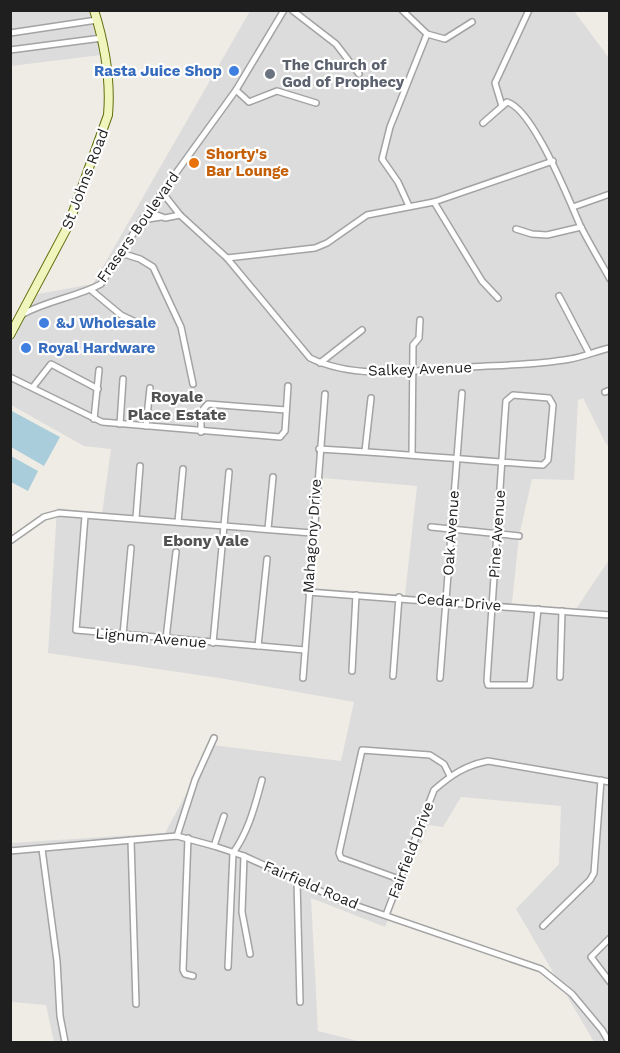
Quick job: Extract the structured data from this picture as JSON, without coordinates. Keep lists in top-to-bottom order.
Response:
{
  "streets": {
    "main road": ["St Johns Road"],
    "street": [
      "Frasers Boulevard",
      "Salkey Avenue",
      "Oak Avenue",
      "Pine Avenue",
      "Mahagony Drive",
      "Cedar Drive",
      "Lignum Avenue",
      "Fairfield Drive",
      "Fairfield Road"
    ]
  },
  "crossings": [
    ["St Johns Road", "Frasers Boulevard"],
    ["Frasers Boulevard", "Salkey Avenue"],
    ["Oak Avenue", "Cedar Drive"],
    ["Pine Avenue", "Cedar Drive"],
    ["Mahagony Drive", "Cedar Drive"],
    ["Mahagony Drive", "Lignum Avenue"],
    ["Fairfield Drive", "Fairfield Road"]
  ],
  "districts": ["Royale Place Estate", "Ebony Vale"],
  "places": [
    "Rasta Juice Shop",
    "The Church of God of Prophecy",
    "Shorty's Bar Lounge",
    "&J Wholesale",
    "Royal Hardware"
  ]
}
